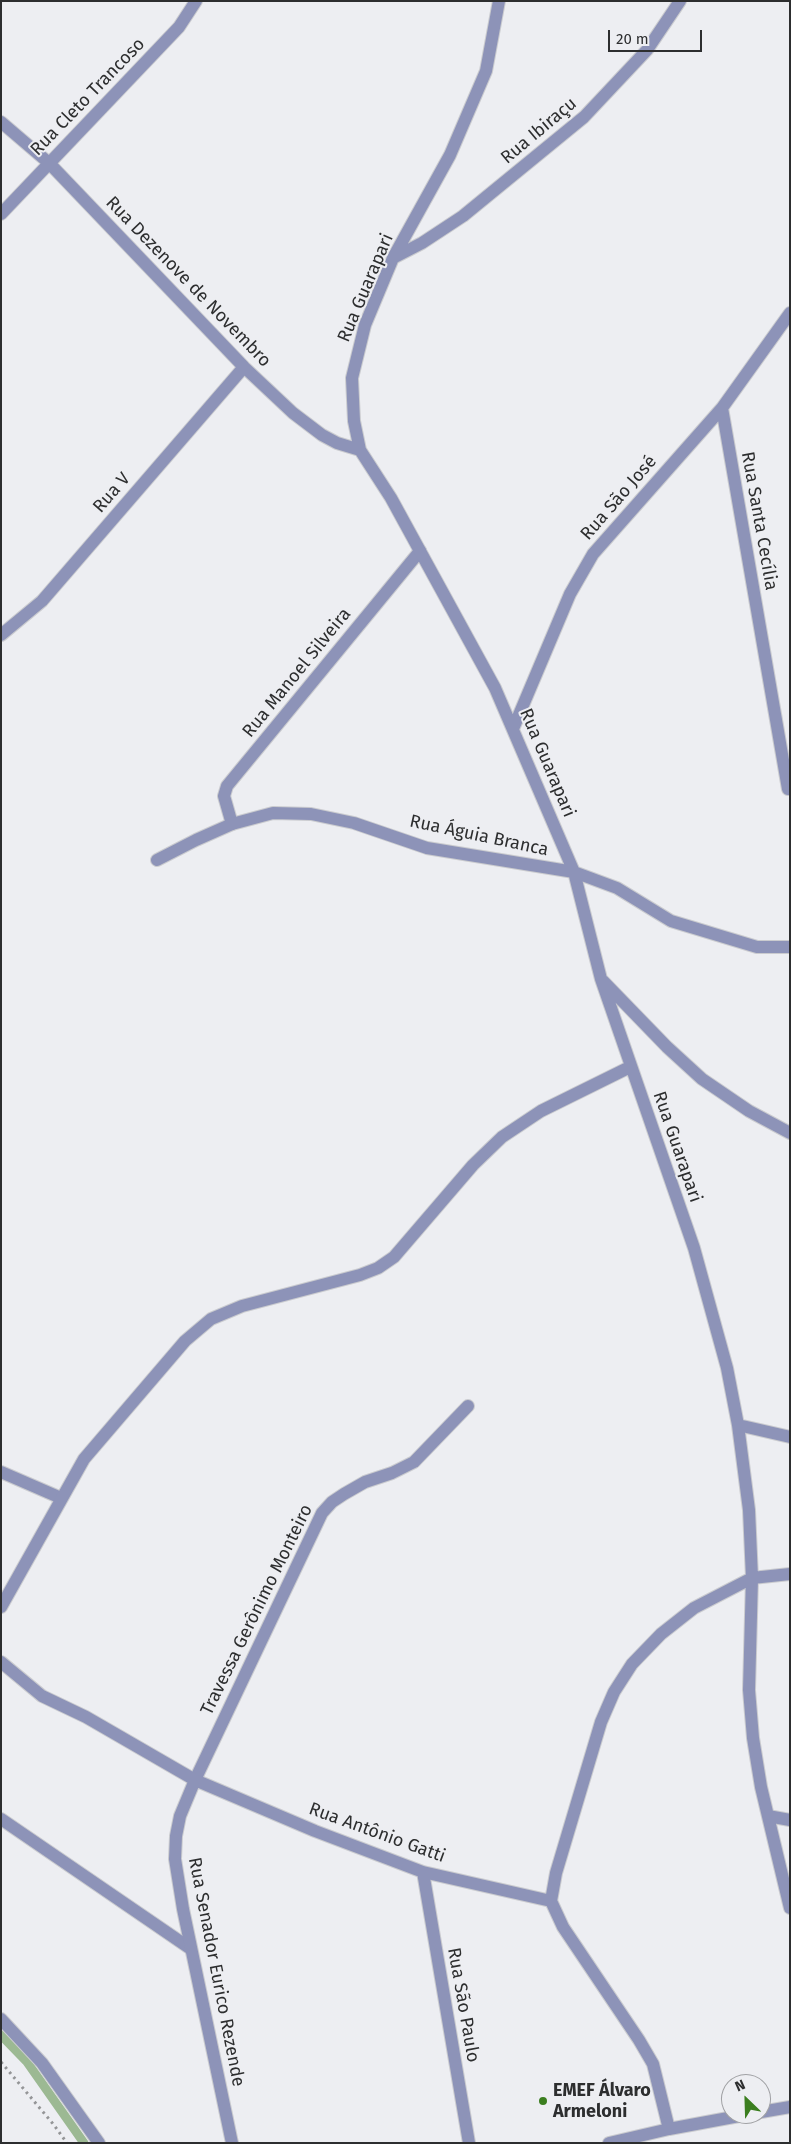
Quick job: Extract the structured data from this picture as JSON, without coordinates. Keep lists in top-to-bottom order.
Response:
{
  "streets": {
    "street": [
      "Rua Cleto Trancoso",
      "Rua Ibiraçu",
      "Rua Dezenove de Novembro",
      "Rua Guarapari",
      "Rua V",
      "Rua São José",
      "Rua Santa Cecília",
      "Rua Manoel Silveira",
      "Rua Águia Branca",
      "Travessa Gerônimo Monteiro",
      "Rua Antônio Gatti",
      "Rua Senador Eurico Rezende",
      "Rua São Paulo"
    ]
  },
  "crossings": [
    ["Rua Cleto Trancoso", "Rua Dezenove de Novembro"],
    ["Rua Ibiraçu", "Rua Guarapari"],
    ["Rua Dezenove de Novembro", "Rua Guarapari"],
    ["Rua Dezenove de Novembro", "Rua V"],
    ["Rua Guarapari", "Rua São José"],
    ["Rua Guarapari", "Rua Manoel Silveira"],
    ["Rua Guarapari", "Rua Águia Branca"],
    ["Rua São José", "Rua Santa Cecília"],
    ["Rua Manoel Silveira", "Rua Águia Branca"],
    ["Travessa Gerônimo Monteiro", "Rua Antônio Gatti"],
    ["Travessa Gerônimo Monteiro", "Rua Senador Eurico Rezende"],
    ["Rua Antônio Gatti", "Rua Senador Eurico Rezende"],
    ["Rua Antônio Gatti", "Rua São Paulo"]
  ],
  "places": ["EMEF Álvaro Armeloni"],
  "scale_bar": "20 m",
  "north": "top left"
}
